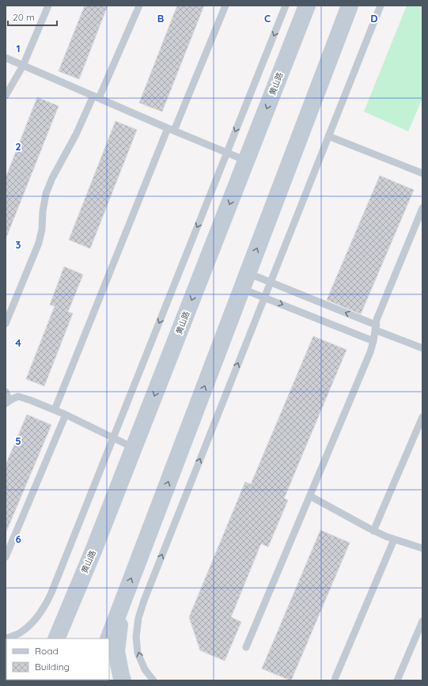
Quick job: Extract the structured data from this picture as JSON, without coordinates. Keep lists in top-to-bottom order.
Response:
{
  "streets": {
    "main road": ["黄山路"]
  },
  "legend": ["Road", "Building"],
  "scale_bar": "20 m",
  "grid": {
    "columns": ["B", "C", "D"],
    "rows": [
      "1",
      "2",
      "3",
      "4",
      "5",
      "6"
    ]
  }
}
